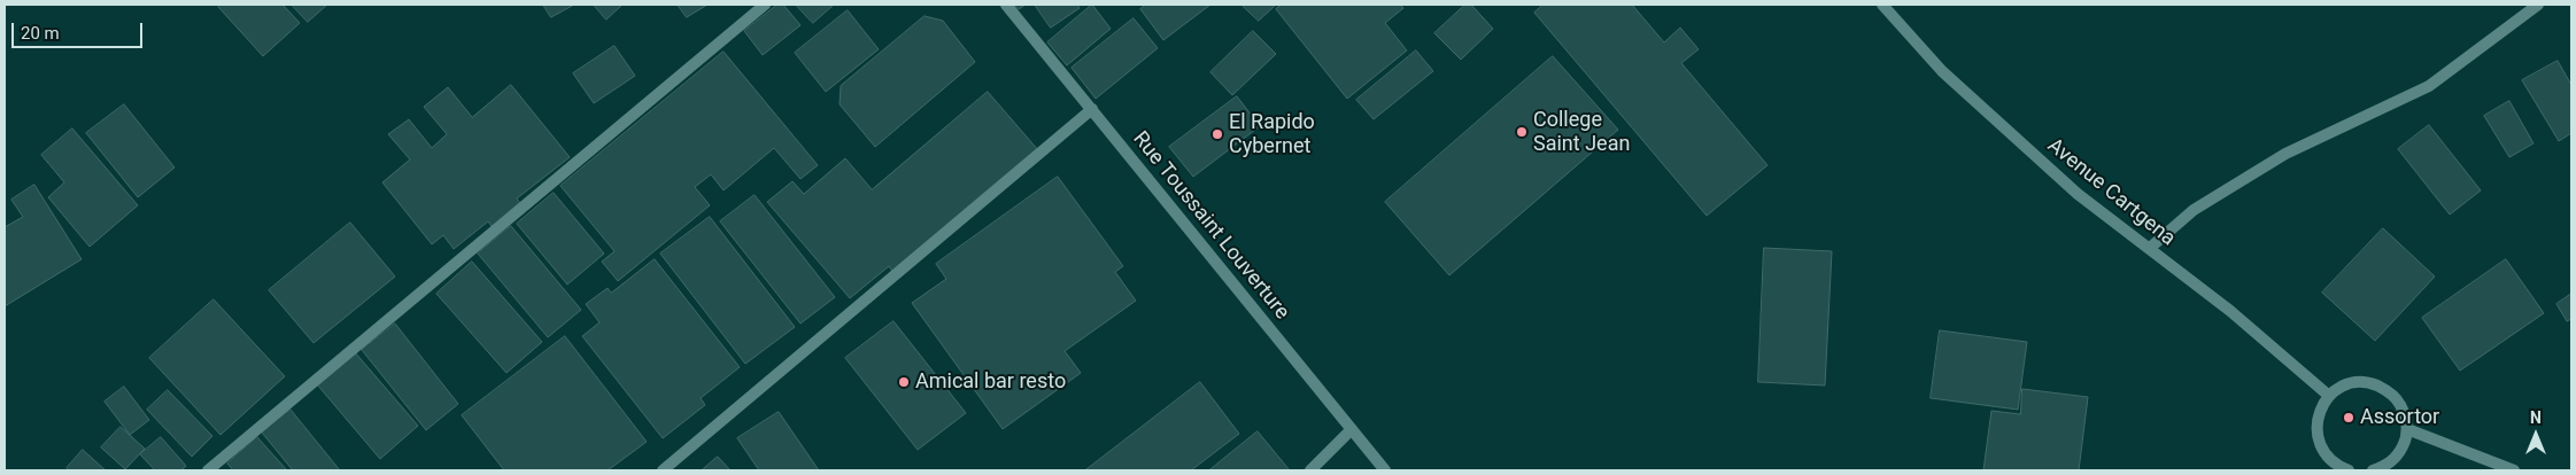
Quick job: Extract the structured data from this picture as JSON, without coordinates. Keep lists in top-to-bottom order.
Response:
{
  "streets": {
    "street": ["Avenue Cartgena", "Rue Toussaint Louverture"]
  },
  "places": [
    "College Saint Jean",
    "El Rapido Cybernet",
    "Amical bar resto",
    "Assortor"
  ],
  "scale_bar": "20 m",
  "north": "top"
}
